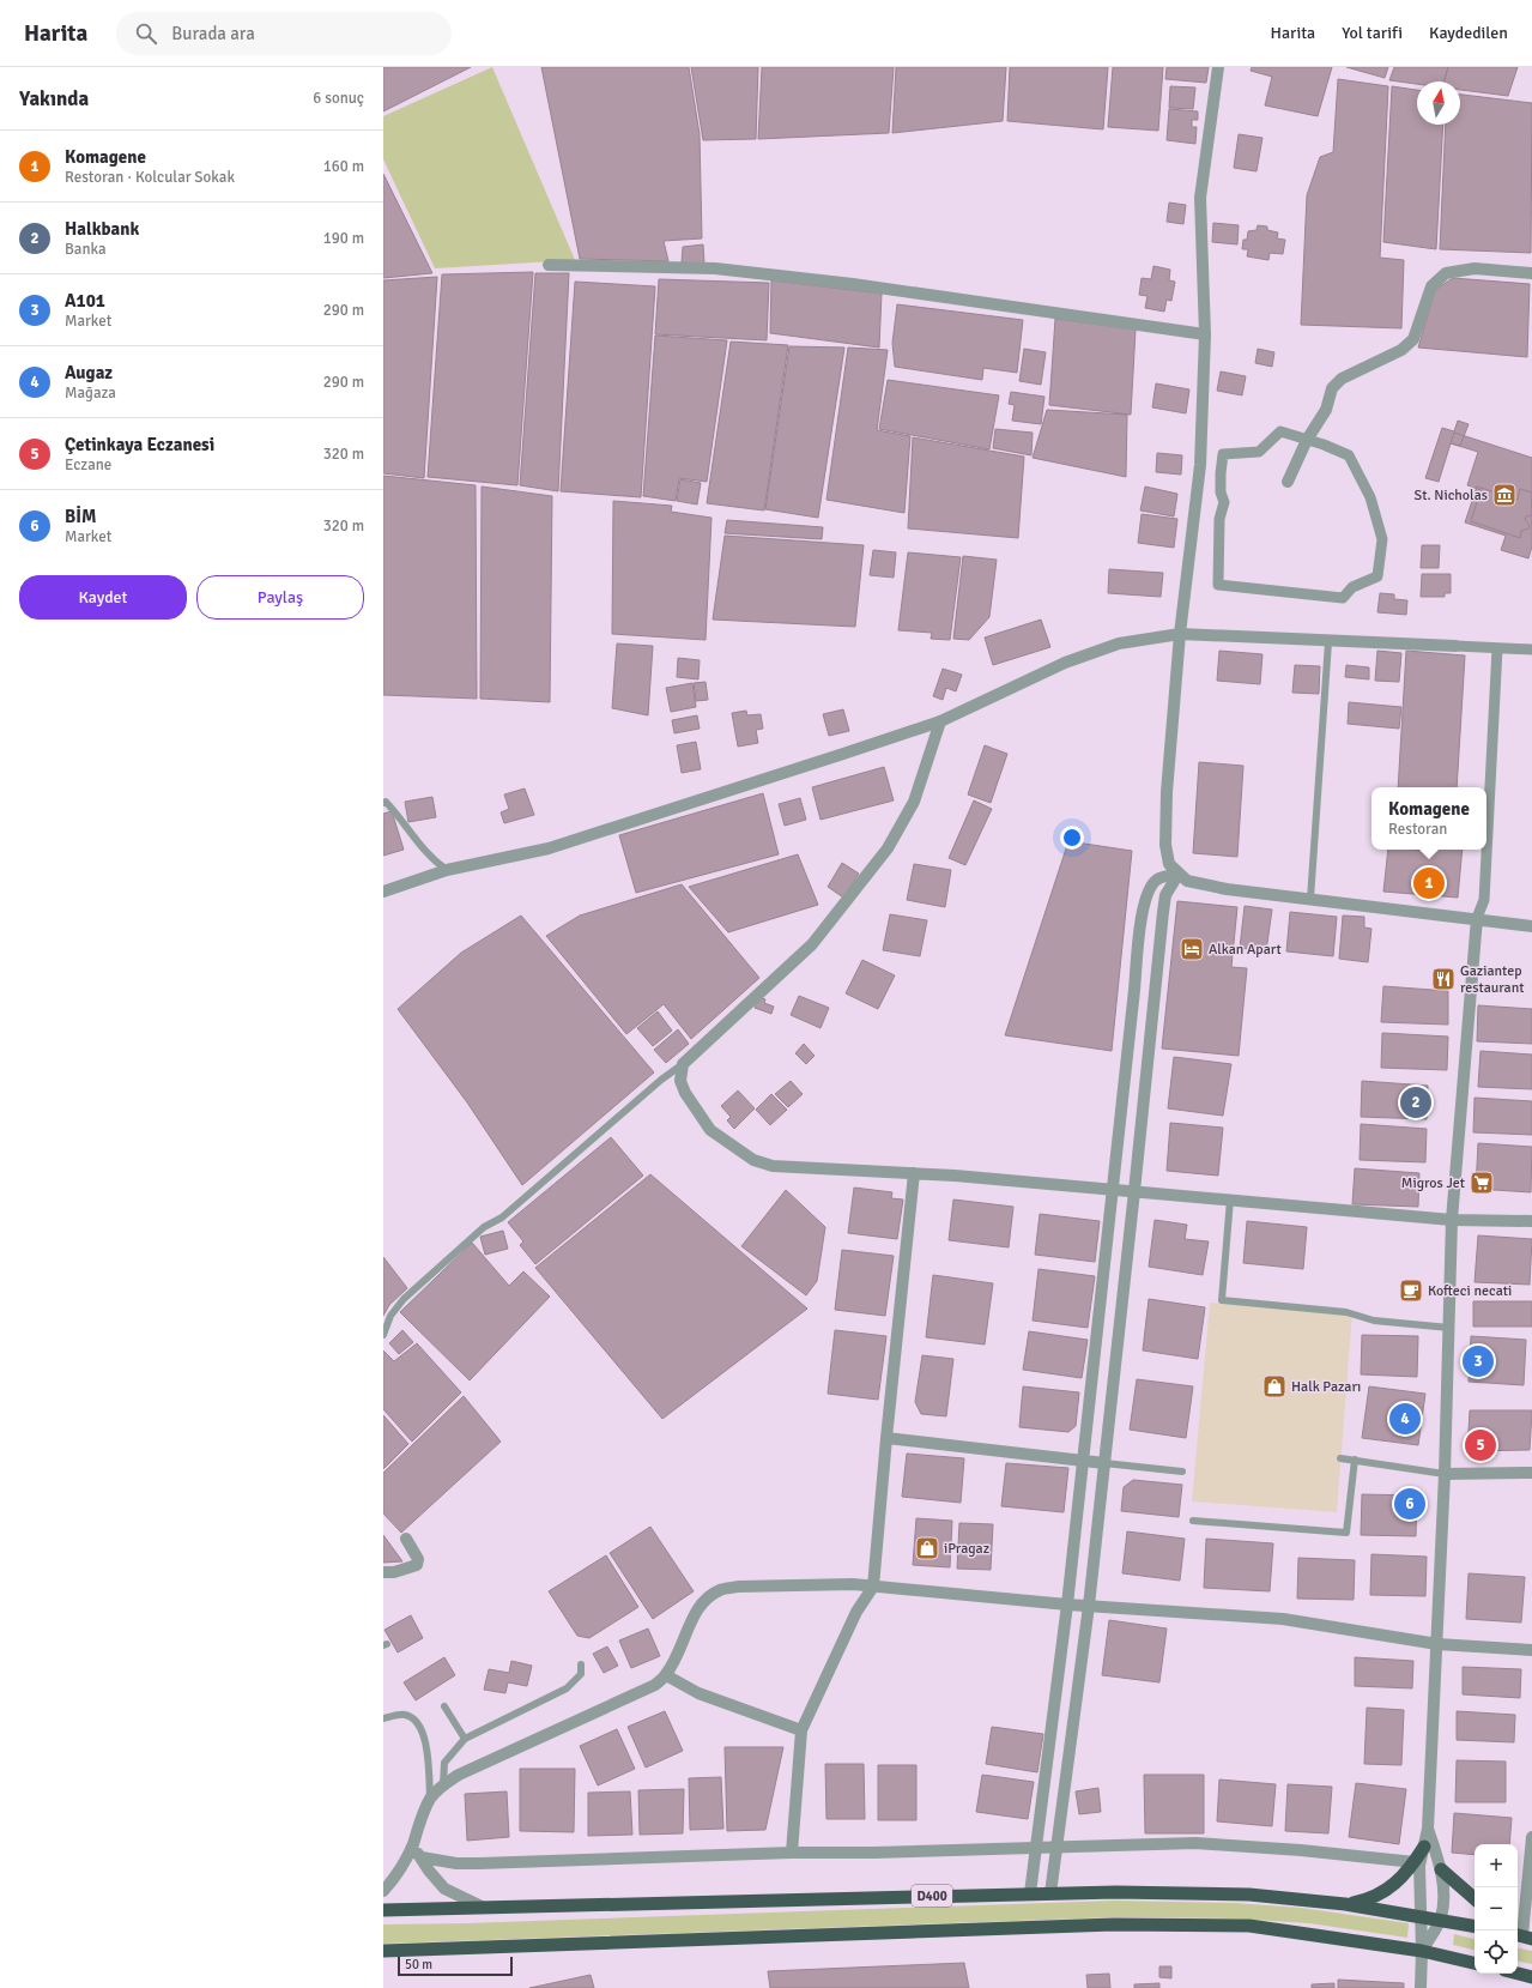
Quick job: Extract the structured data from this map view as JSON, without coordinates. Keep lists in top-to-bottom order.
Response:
{
  "streets": {
    "highway": ["D400"]
  },
  "places": {
    "museum": ["St. Nicholas"],
    "hotel": ["Alkan Apart"],
    "restaurant": ["Gaziantep restaurant"],
    "supermarket": ["Migros Jet"],
    "cafe": ["Kofteci necati"],
    "shop": ["Halk Pazarı", "iPragaz"]
  },
  "scale_bar": "50 m",
  "north": "top",
  "page": {
    "header": "Harita",
    "search": "Burada ara",
    "nav": ["Harita", "Yol tarifi", "Kaydedilen"],
    "heading": ["Yakında", "6 sonuç"],
    "list": [
      {
        "mark": "1",
        "name": "Komagene",
        "note": "Restoran · Kolcular Sokak",
        "value": "160 m"
      },
      {
        "mark": "2",
        "name": "Halkbank",
        "note": "Banka",
        "value": "190 m"
      },
      {
        "mark": "3",
        "name": "A101",
        "note": "Market",
        "value": "290 m"
      },
      {
        "mark": "4",
        "name": "Augaz",
        "note": "Mağaza",
        "value": "290 m"
      },
      {
        "mark": "5",
        "name": "Çetinkaya Eczanesi",
        "note": "Eczane",
        "value": "320 m"
      },
      {
        "mark": "6",
        "name": "BİM",
        "note": "Market",
        "value": "320 m"
      }
    ],
    "buttons": ["Kaydet", "Paylaş"],
    "popup": ["Komagene", "Restoran"],
    "pins": [
      "1",
      "2",
      "3",
      "4",
      "5",
      "6"
    ],
    "map_buttons": ["+", "−"],
    "scale": "50 m"
  }
}
